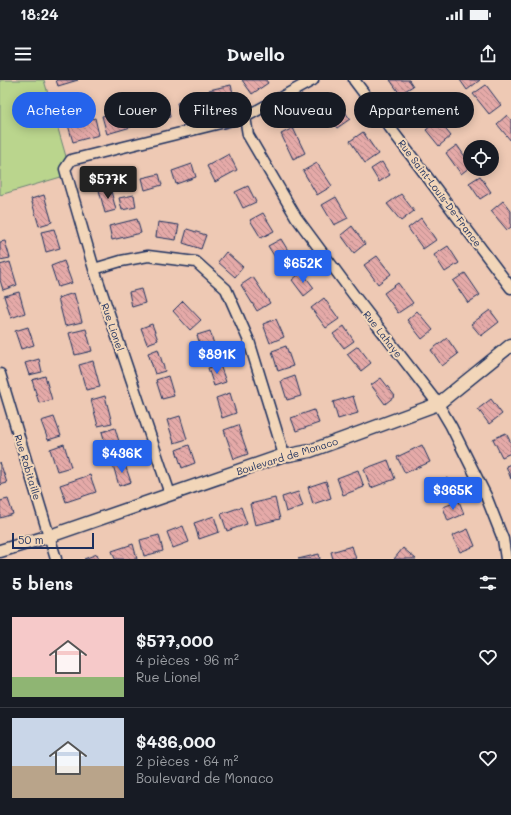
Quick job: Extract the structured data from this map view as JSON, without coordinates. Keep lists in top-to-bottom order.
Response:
{
  "streets": {
    "street": [
      "Rue Saint-Louis-De-France",
      "Rue Lionel",
      "Rue Lahaye",
      "Boulevard de Monaco",
      "Rue Robitaille"
    ]
  },
  "crossings": [
    ["Rue Lionel", "Boulevard de Monaco"],
    ["Rue Lahaye", "Boulevard de Monaco"],
    ["Boulevard de Monaco", "Rue Robitaille"]
  ],
  "scale_bar": "50 m",
  "page": {
    "status": "18:24",
    "header": "Dwello",
    "chip": [
      "Acheter",
      "Louer",
      "Filtres",
      "Nouveau",
      "Appartement"
    ],
    "price": [
      "$577K",
      "$652K",
      "$891K",
      "$436K",
      "$365K"
    ],
    "scale": "50 m",
    "heading": "5 biens",
    "list": [
      {
        "name": "$577,000",
        "note": "4 pièces · 96 m² · Rue Lionel"
      },
      {
        "name": "$436,000",
        "note": "2 pièces · 64 m² · Boulevard de Monaco"
      }
    ]
  }
}
